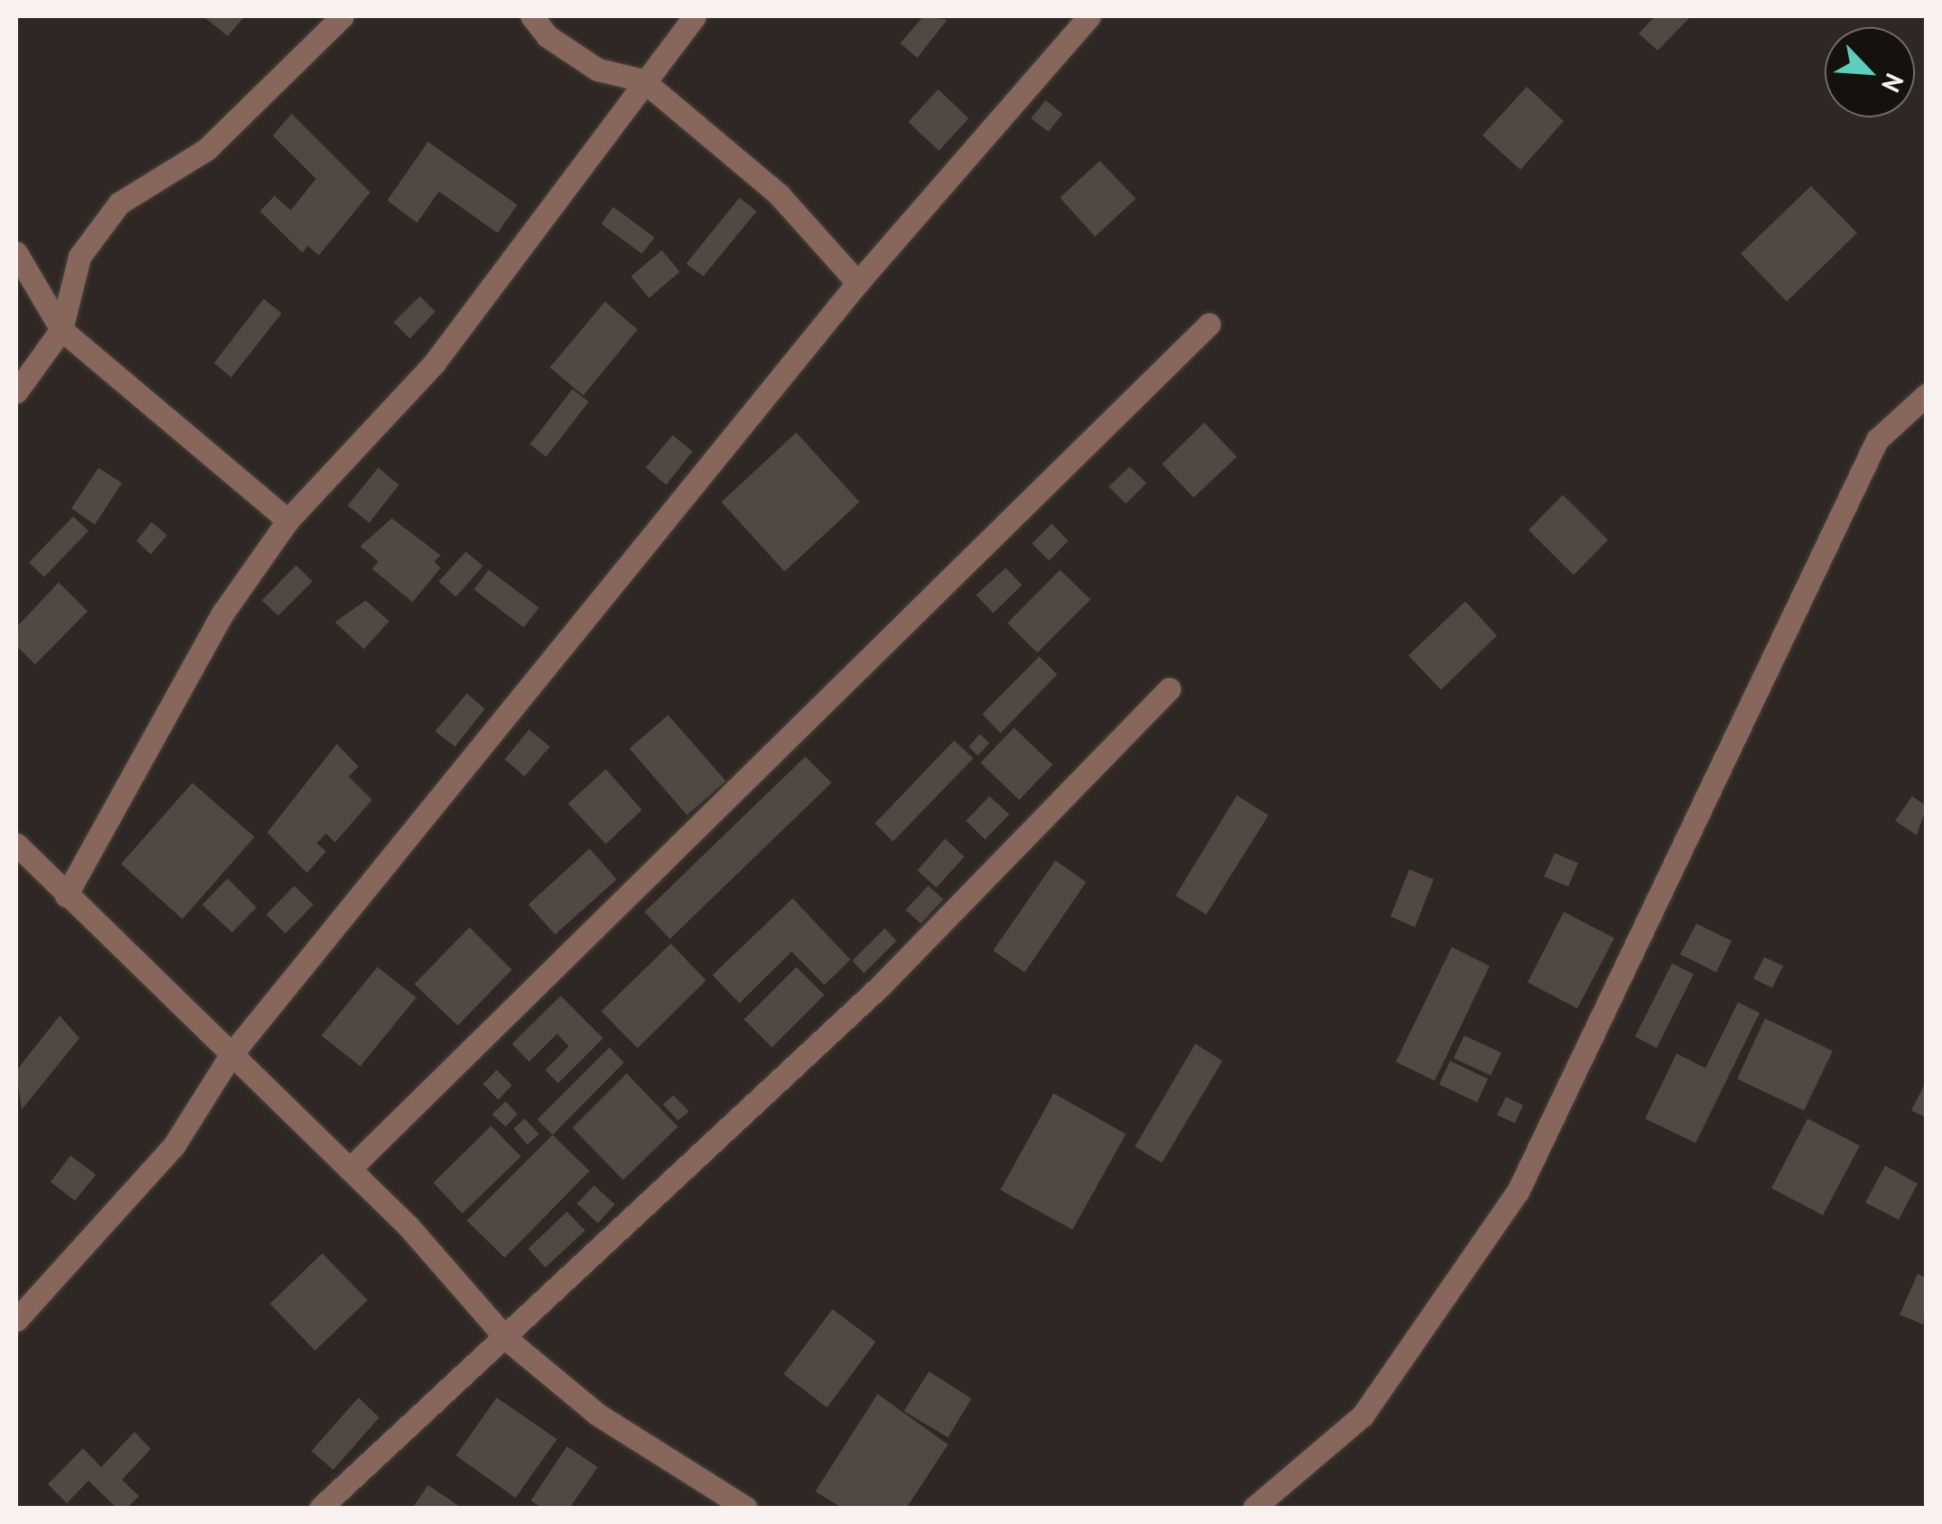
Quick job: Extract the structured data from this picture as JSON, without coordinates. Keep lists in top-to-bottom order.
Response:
{
  "north": "bottom right"
}
